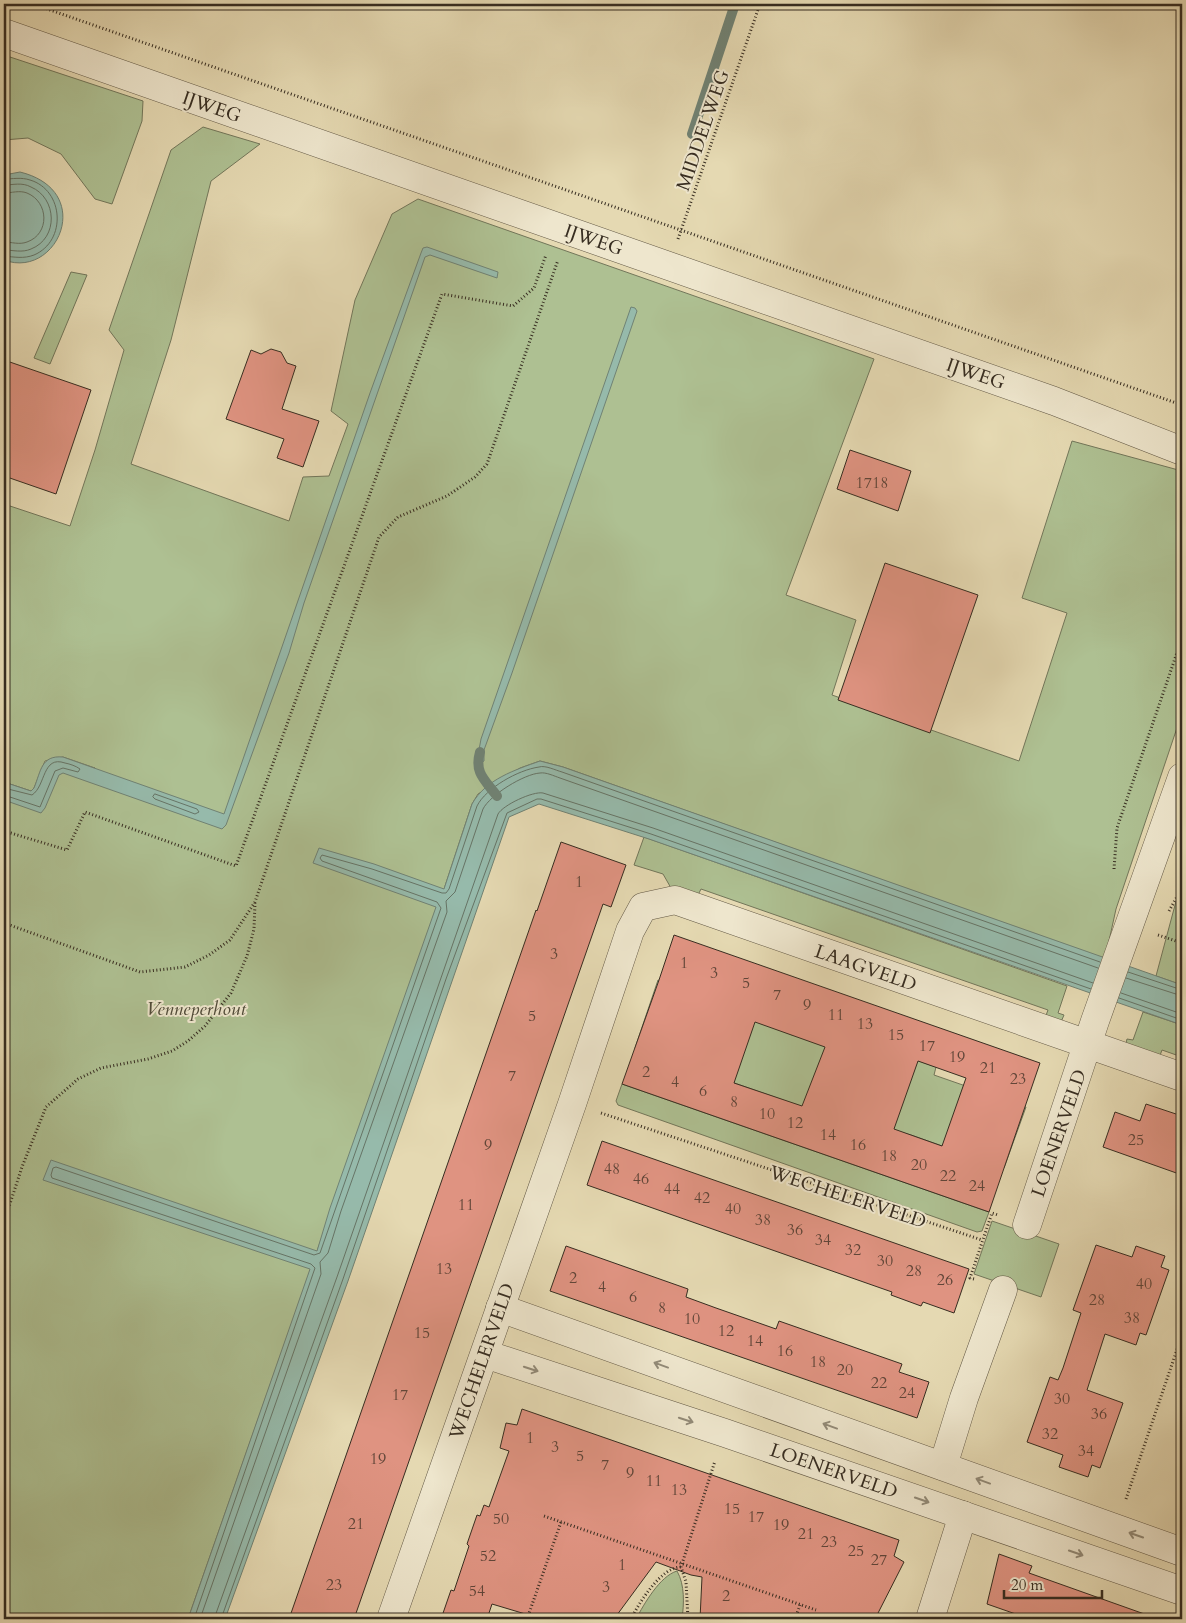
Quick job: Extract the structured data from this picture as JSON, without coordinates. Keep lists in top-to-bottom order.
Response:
{
  "streets": {
    "street": [
      "IJWEG",
      "LAAGVELD",
      "LOENERVELD",
      "WECHELERVELD"
    ],
    "path": ["MIDDELWEG"]
  },
  "crossings": [
    ["IJWEG", "MIDDELWEG"],
    ["LAAGVELD", "LOENERVELD"],
    ["LAAGVELD", "WECHELERVELD"],
    ["LOENERVELD", "WECHELERVELD"]
  ],
  "parks": ["Venneperhout"],
  "house_numbers": [
    "1718",
    "1",
    "3",
    "1",
    "3",
    "5",
    "7",
    "9",
    "11",
    "5",
    "13",
    "15",
    "17",
    "19",
    "21",
    "2",
    "7",
    "23",
    "4",
    "6",
    "8",
    "10",
    "12",
    "14",
    "25",
    "9",
    "16",
    "18",
    "20",
    "48",
    "22",
    "46",
    "24",
    "44",
    "42",
    "11",
    "40",
    "38",
    "36",
    "34",
    "32",
    "30",
    "13",
    "28",
    "2",
    "26",
    "40",
    "4",
    "6",
    "28",
    "8",
    "38",
    "10",
    "12",
    "15",
    "14",
    "16",
    "18",
    "20",
    "22",
    "24",
    "17",
    "30",
    "36",
    "32",
    "1",
    "3",
    "34",
    "5",
    "19",
    "7",
    "9",
    "11",
    "13",
    "15",
    "17",
    "50",
    "21",
    "19",
    "21",
    "23",
    "25",
    "52",
    "27",
    "1",
    "23",
    "3",
    "54",
    "2"
  ],
  "scale_bar": "20 m"
}
